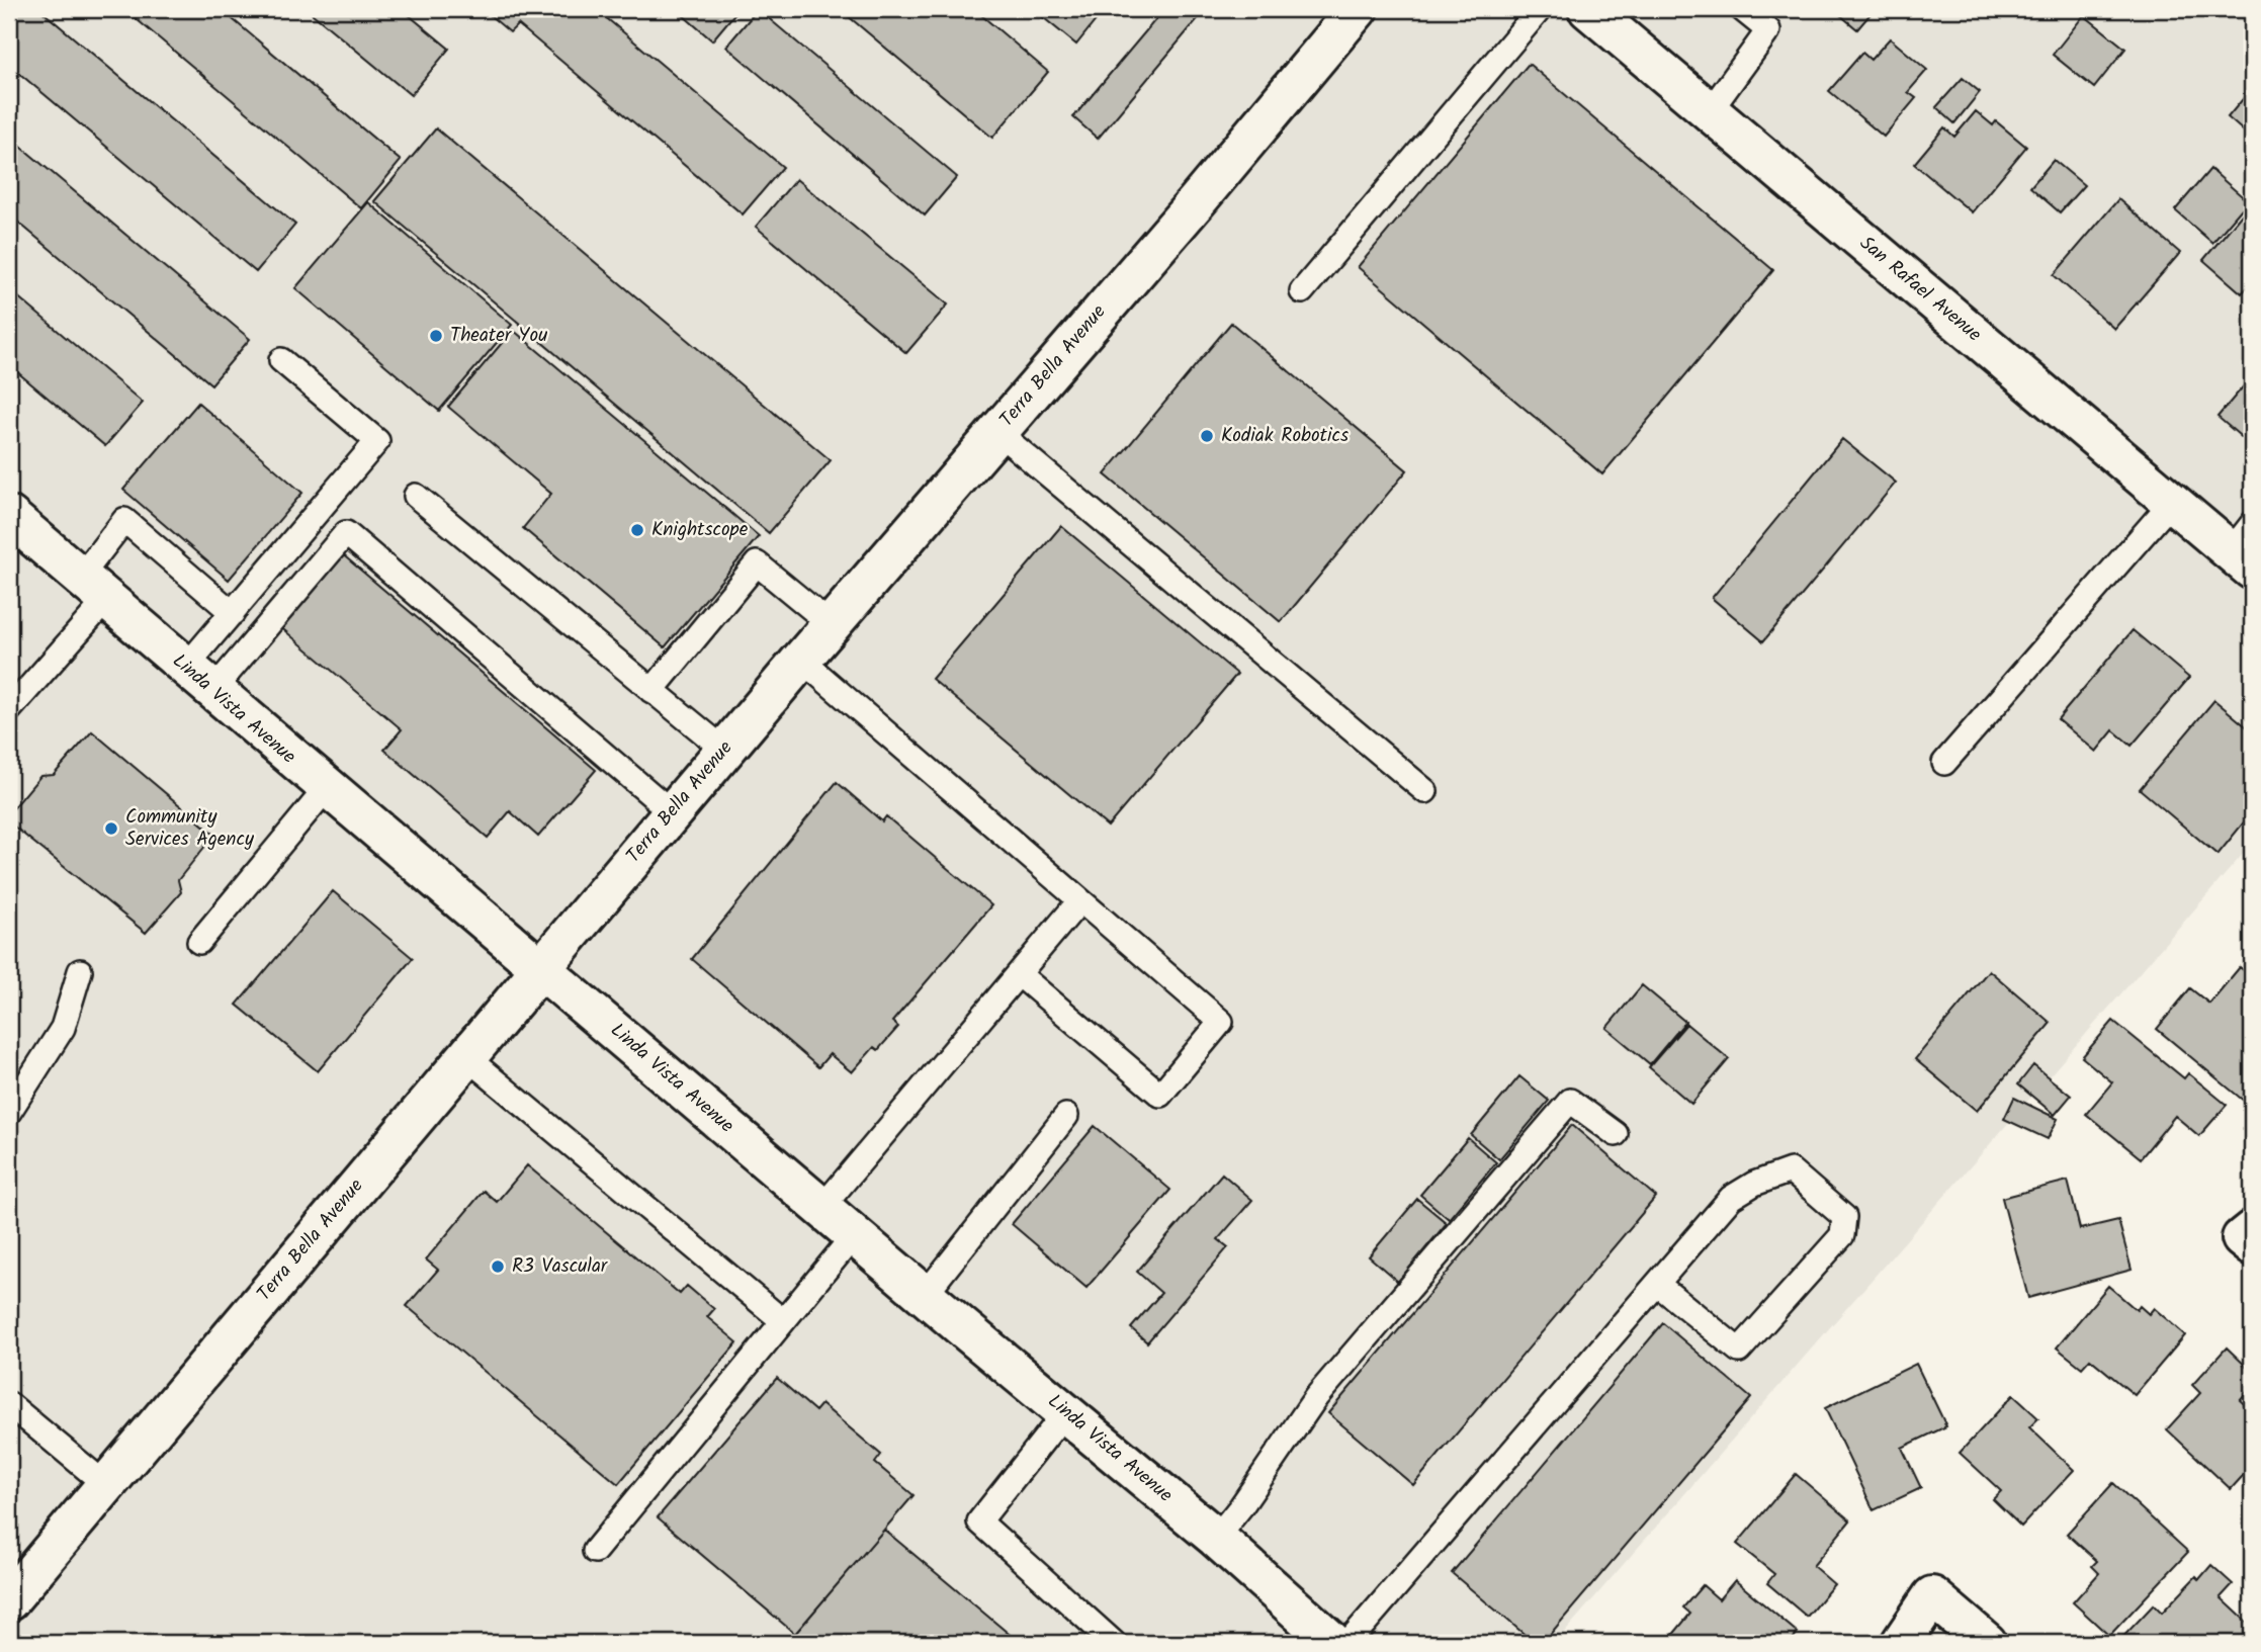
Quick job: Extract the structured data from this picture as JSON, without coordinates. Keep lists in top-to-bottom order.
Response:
{
  "streets": {
    "street": ["San Rafael Avenue", "Terra Bella Avenue", "Linda Vista Avenue"]
  },
  "crossings": [
    ["Terra Bella Avenue", "Linda Vista Avenue"]
  ],
  "places": [
    "Theater You",
    "Kodiak Robotics",
    "Knightscope",
    "Community Services Agency",
    "R3 Vascular"
  ]
}
